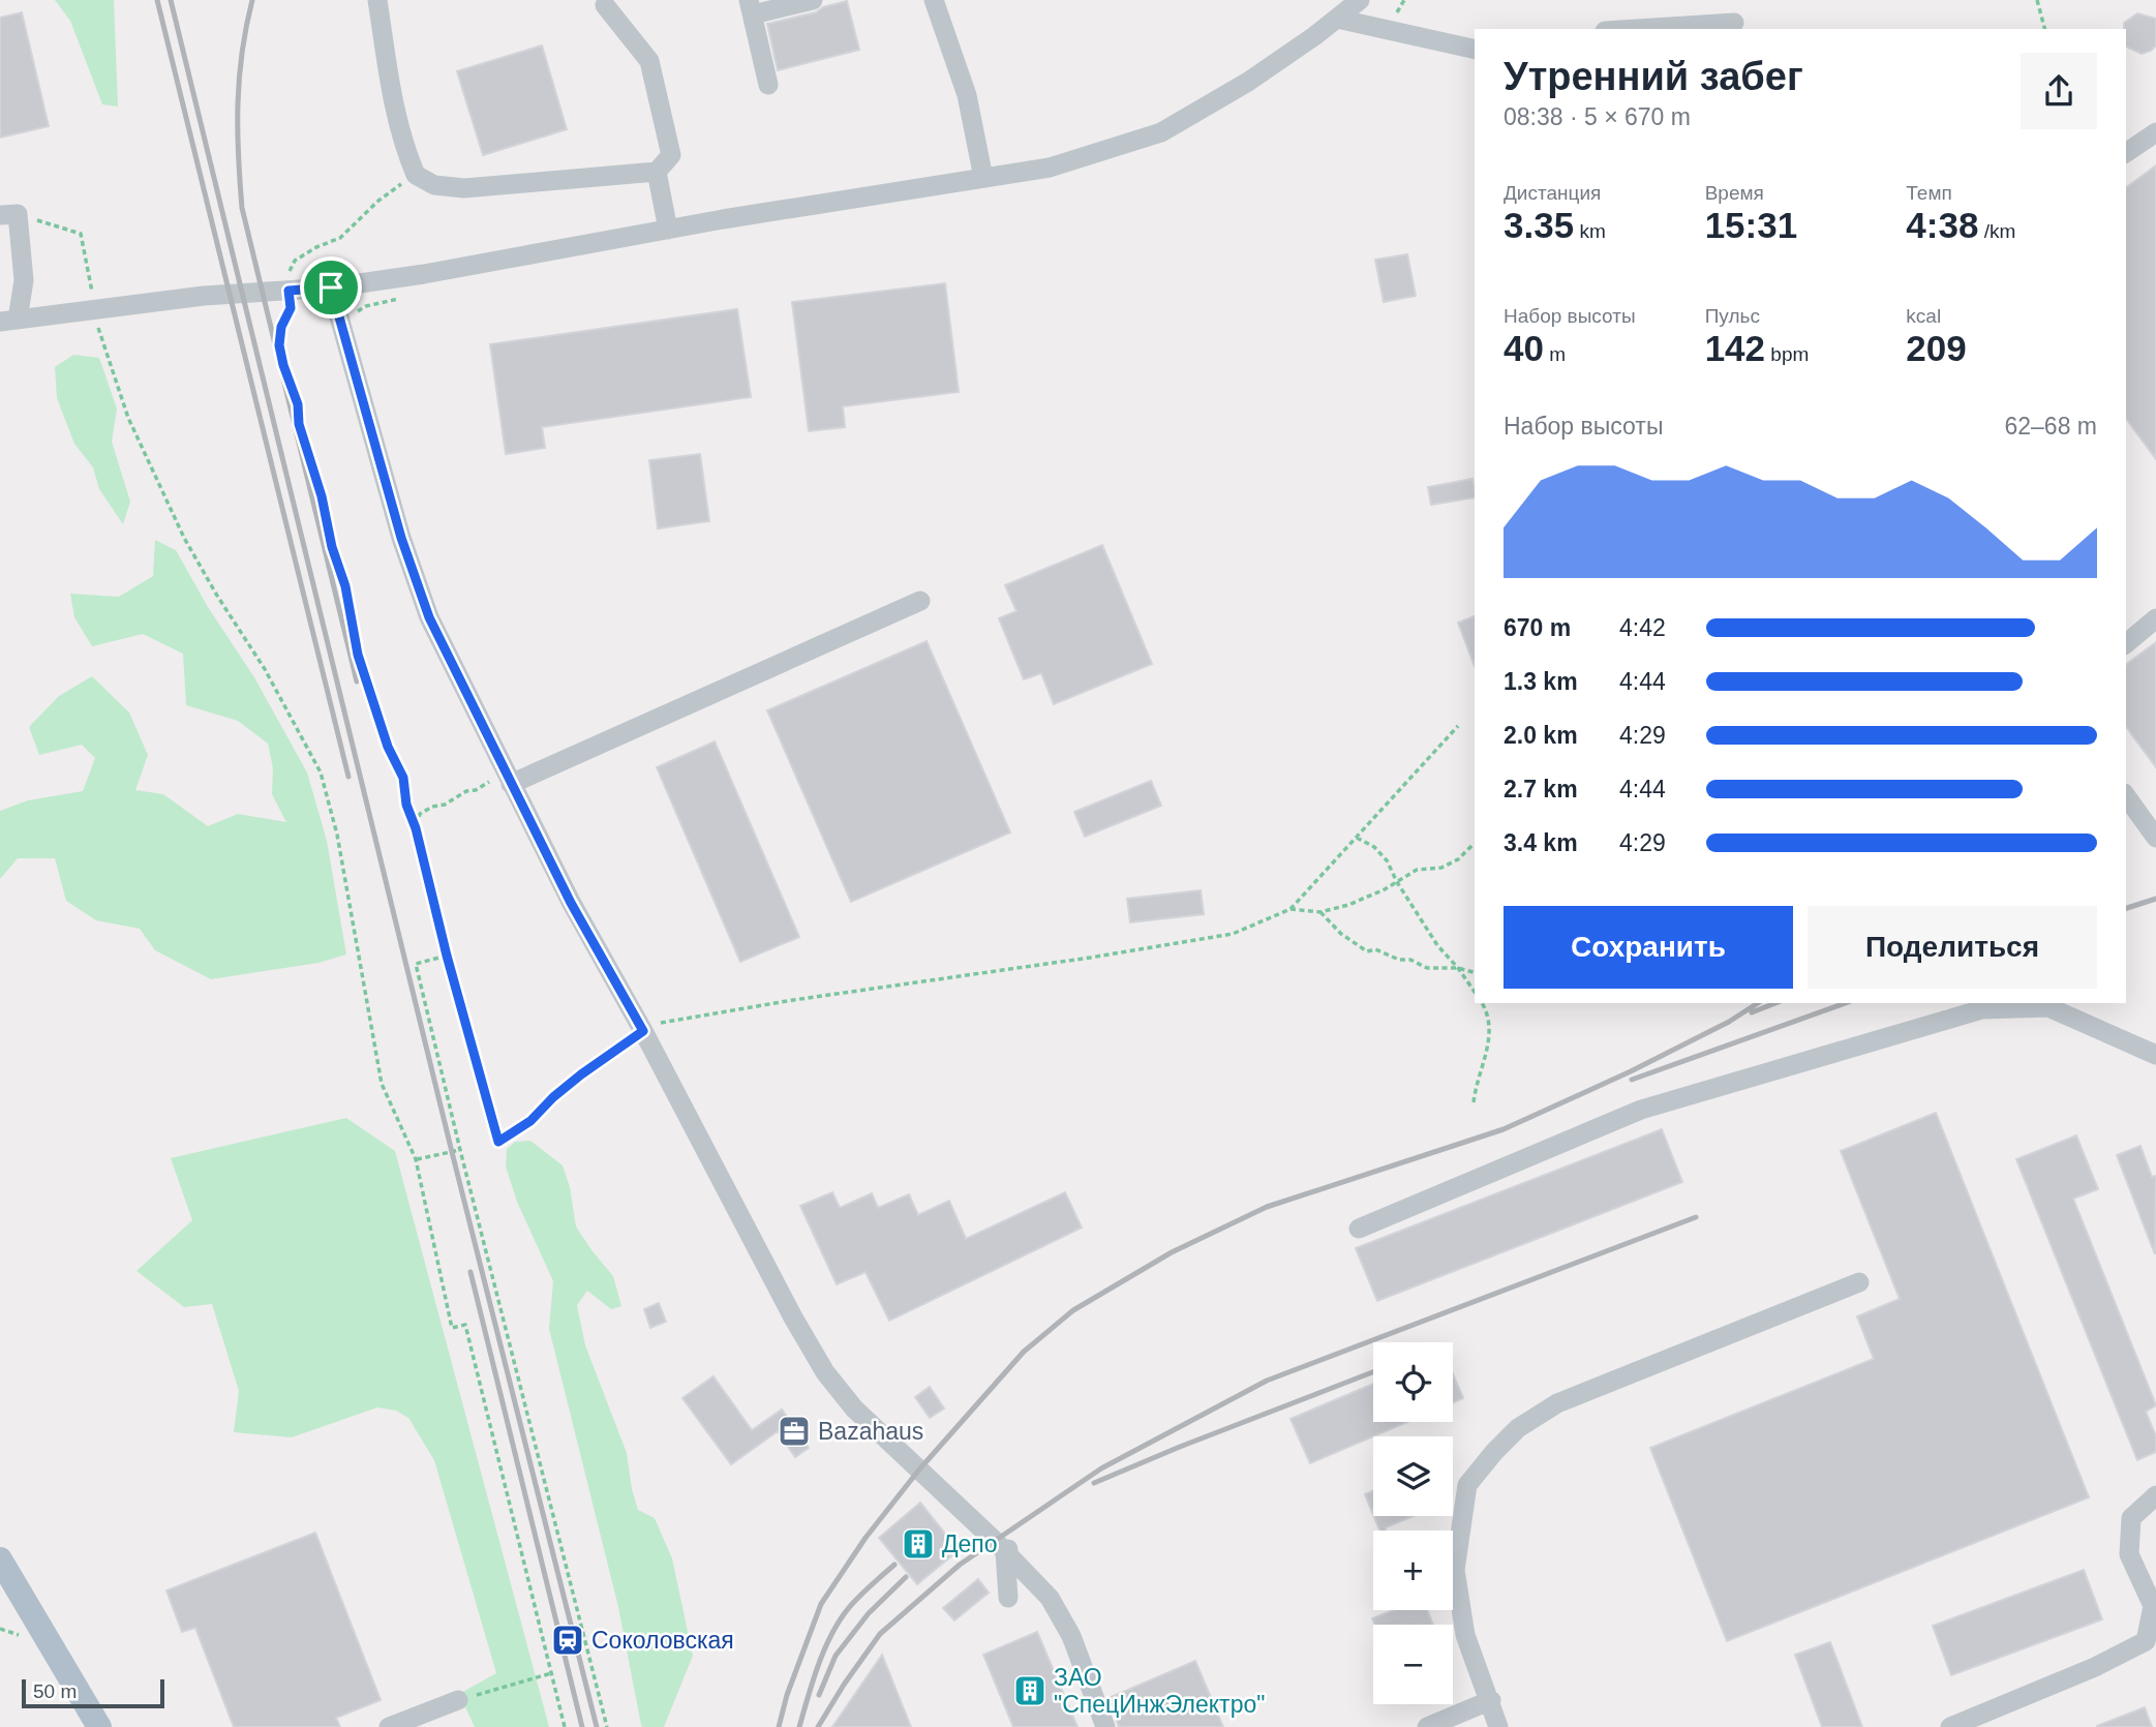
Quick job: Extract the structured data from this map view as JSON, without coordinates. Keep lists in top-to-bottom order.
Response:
{
  "places": {
    "office": ["Bazahaus"],
    "building": ["Депо", "ЗАО \"СпецИнжЭлектро\""],
    "station": ["Соколовская"]
  },
  "scale_bar": "50 m",
  "page": {
    "heading": ["Утренний забег", "08:38 · 5 × 670 m"],
    "stats": [
      ["Дистанция", "3.35 km"],
      ["Время", "15:31"],
      ["Темп", "4:38 /km"],
      ["Набор высоты", "40 m"],
      ["Пульс", "142 bpm"],
      ["kcal", "209"]
    ],
    "chart": ["Набор высоты", "62–68 m"],
    "list": [
      {
        "name": "670 m",
        "note": "4:42"
      },
      {
        "name": "1.3 km",
        "note": "4:44"
      },
      {
        "name": "2.0 km",
        "note": "4:29"
      },
      {
        "name": "2.7 km",
        "note": "4:44"
      },
      {
        "name": "3.4 km",
        "note": "4:29"
      }
    ],
    "buttons": ["Сохранить", "Поделиться"],
    "map_buttons": ["+", "−"],
    "scale": "50 m"
  }
}
